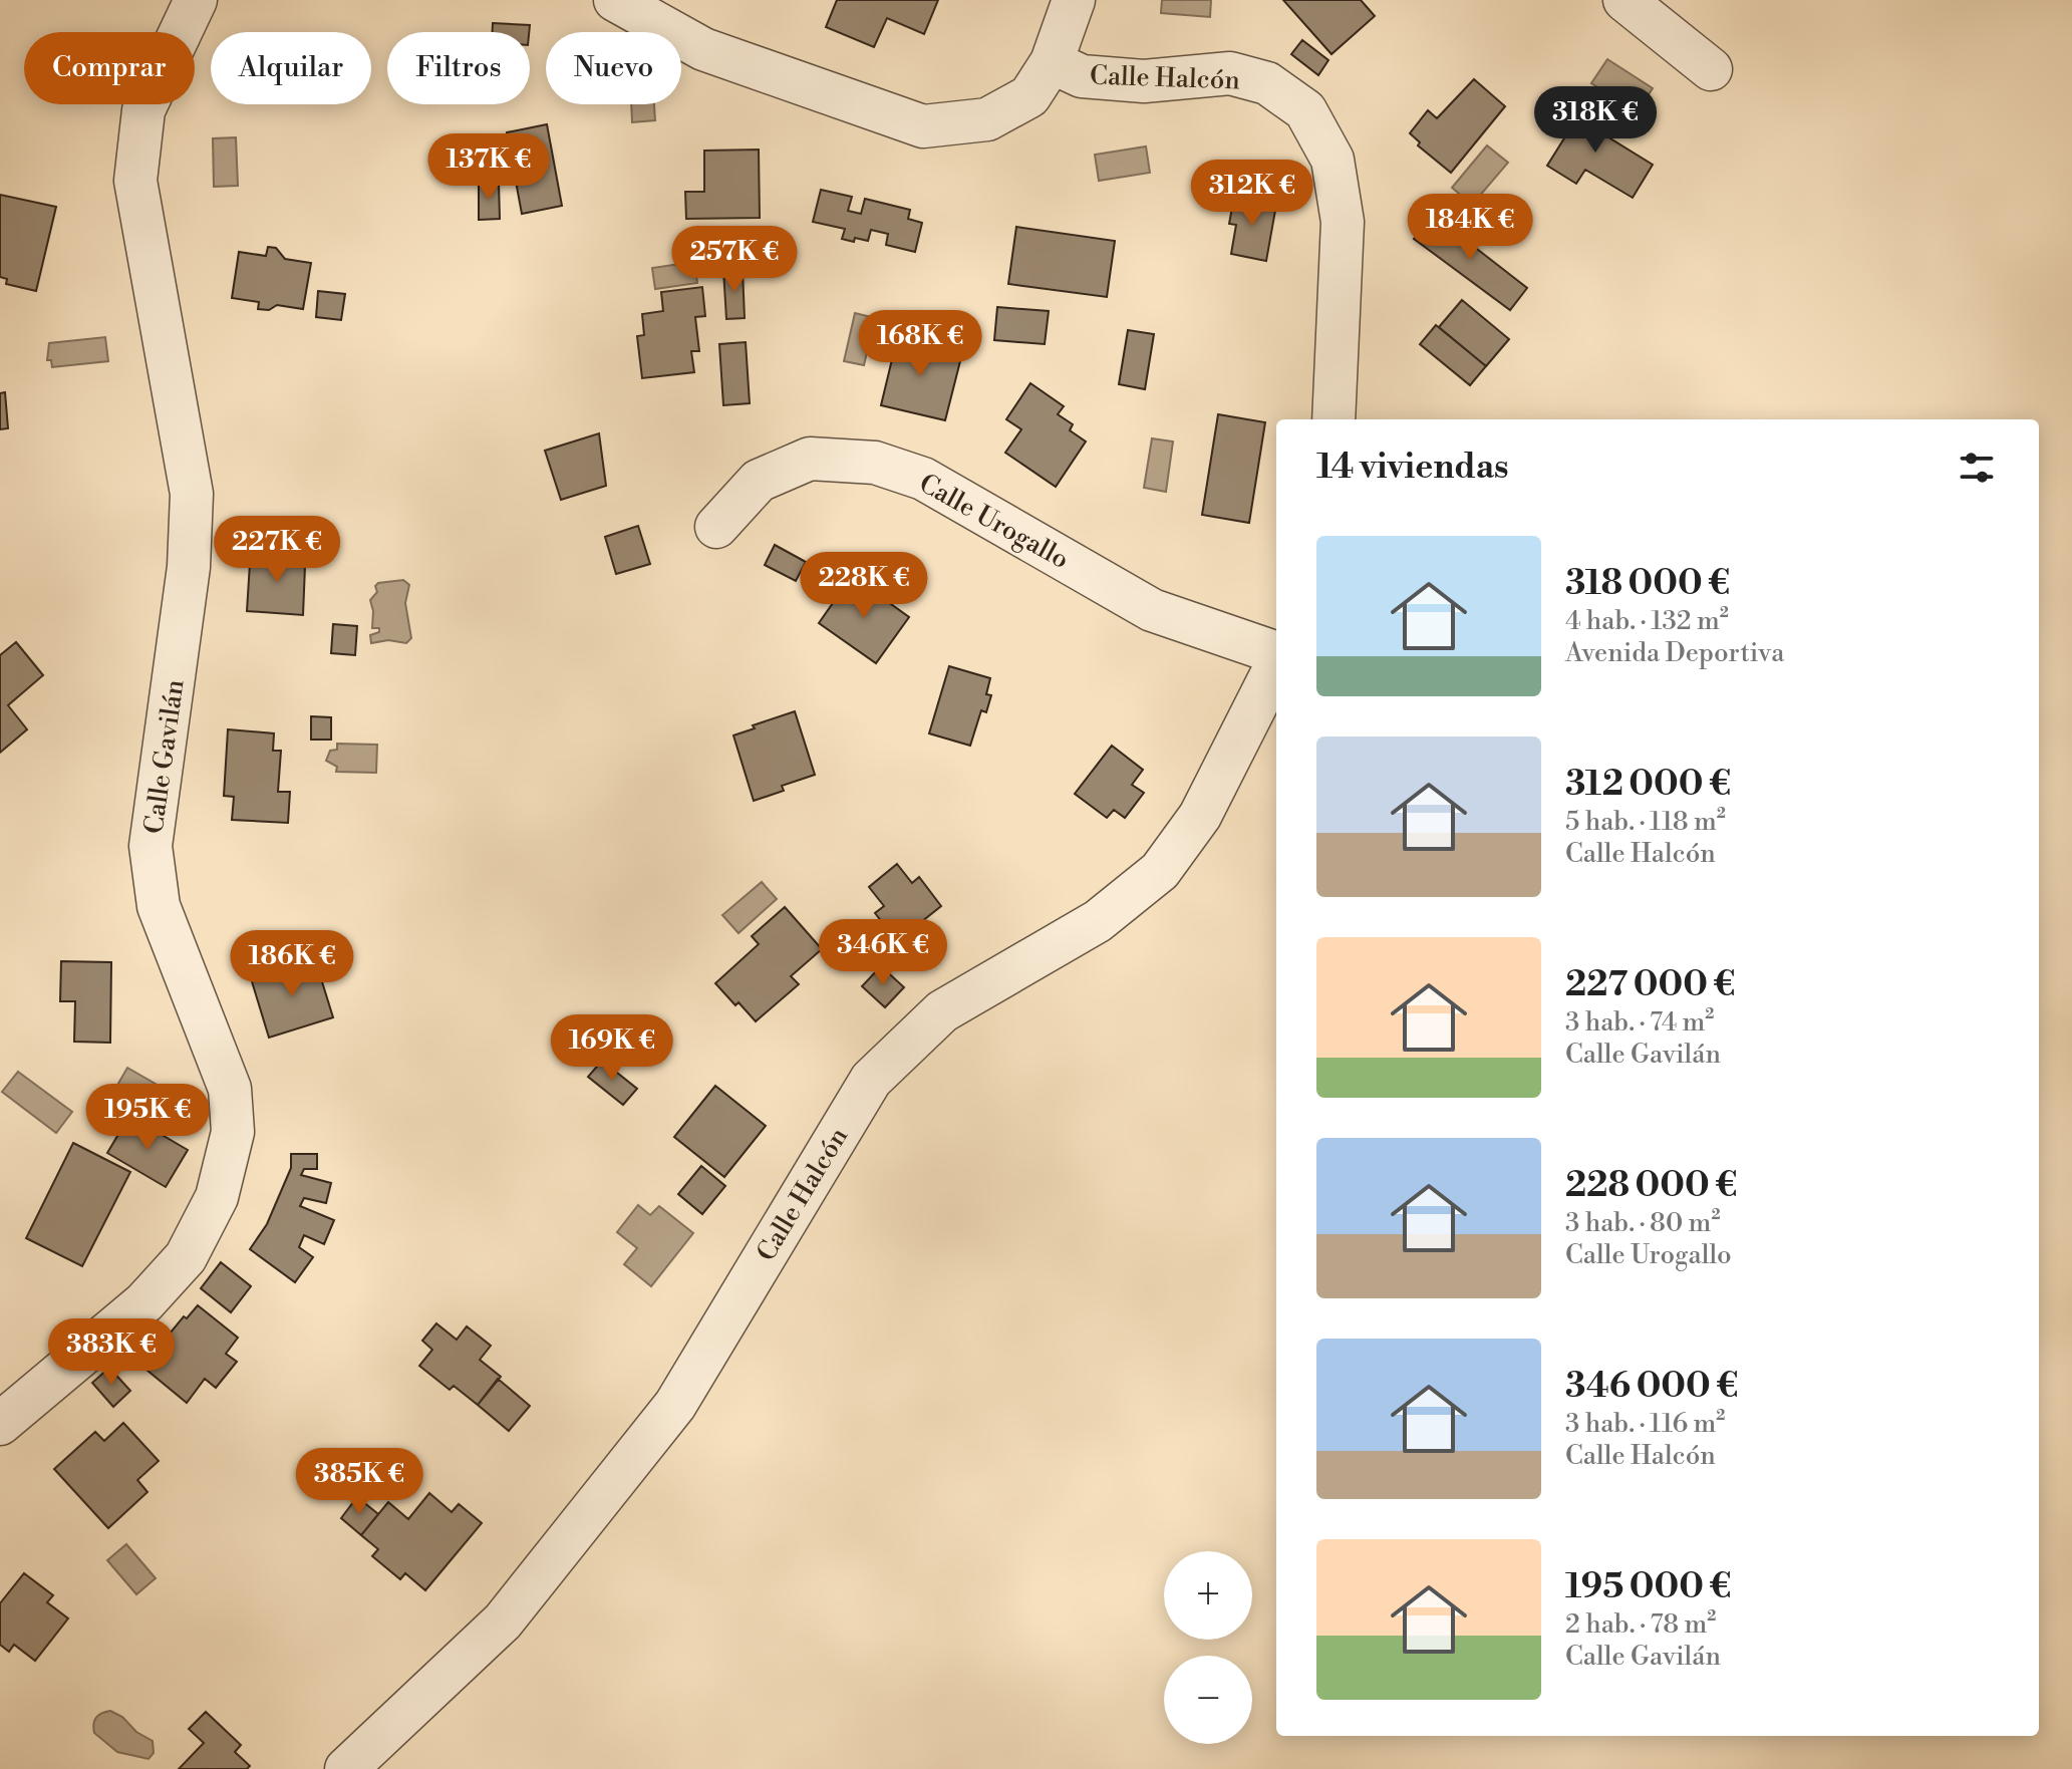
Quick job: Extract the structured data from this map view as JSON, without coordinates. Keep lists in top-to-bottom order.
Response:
{
  "streets": {
    "street": ["Calle Halcón", "Calle Urogallo", "Calle Gavilán"]
  },
  "page": {
    "chip": [
      "Comprar",
      "Alquilar",
      "Filtros",
      "Nuevo"
    ],
    "price": [
      "318K €",
      "137K €",
      "312K €",
      "184K €",
      "257K €",
      "168K €",
      "227K €",
      "228K €",
      "346K €",
      "186K €",
      "169K €",
      "195K €",
      "383K €",
      "385K €"
    ],
    "heading": "14 viviendas",
    "list": [
      {
        "name": "318 000 €",
        "note": "4 hab. · 132 m² · Avenida Deportiva"
      },
      {
        "name": "312 000 €",
        "note": "5 hab. · 118 m² · Calle Halcón"
      },
      {
        "name": "227 000 €",
        "note": "3 hab. · 74 m² · Calle Gavilán"
      },
      {
        "name": "228 000 €",
        "note": "3 hab. · 80 m² · Calle Urogallo"
      },
      {
        "name": "346 000 €",
        "note": "3 hab. · 116 m² · Calle Halcón"
      },
      {
        "name": "195 000 €",
        "note": "2 hab. · 78 m² · Calle Gavilán"
      }
    ],
    "map_buttons": ["+", "−"]
  }
}
